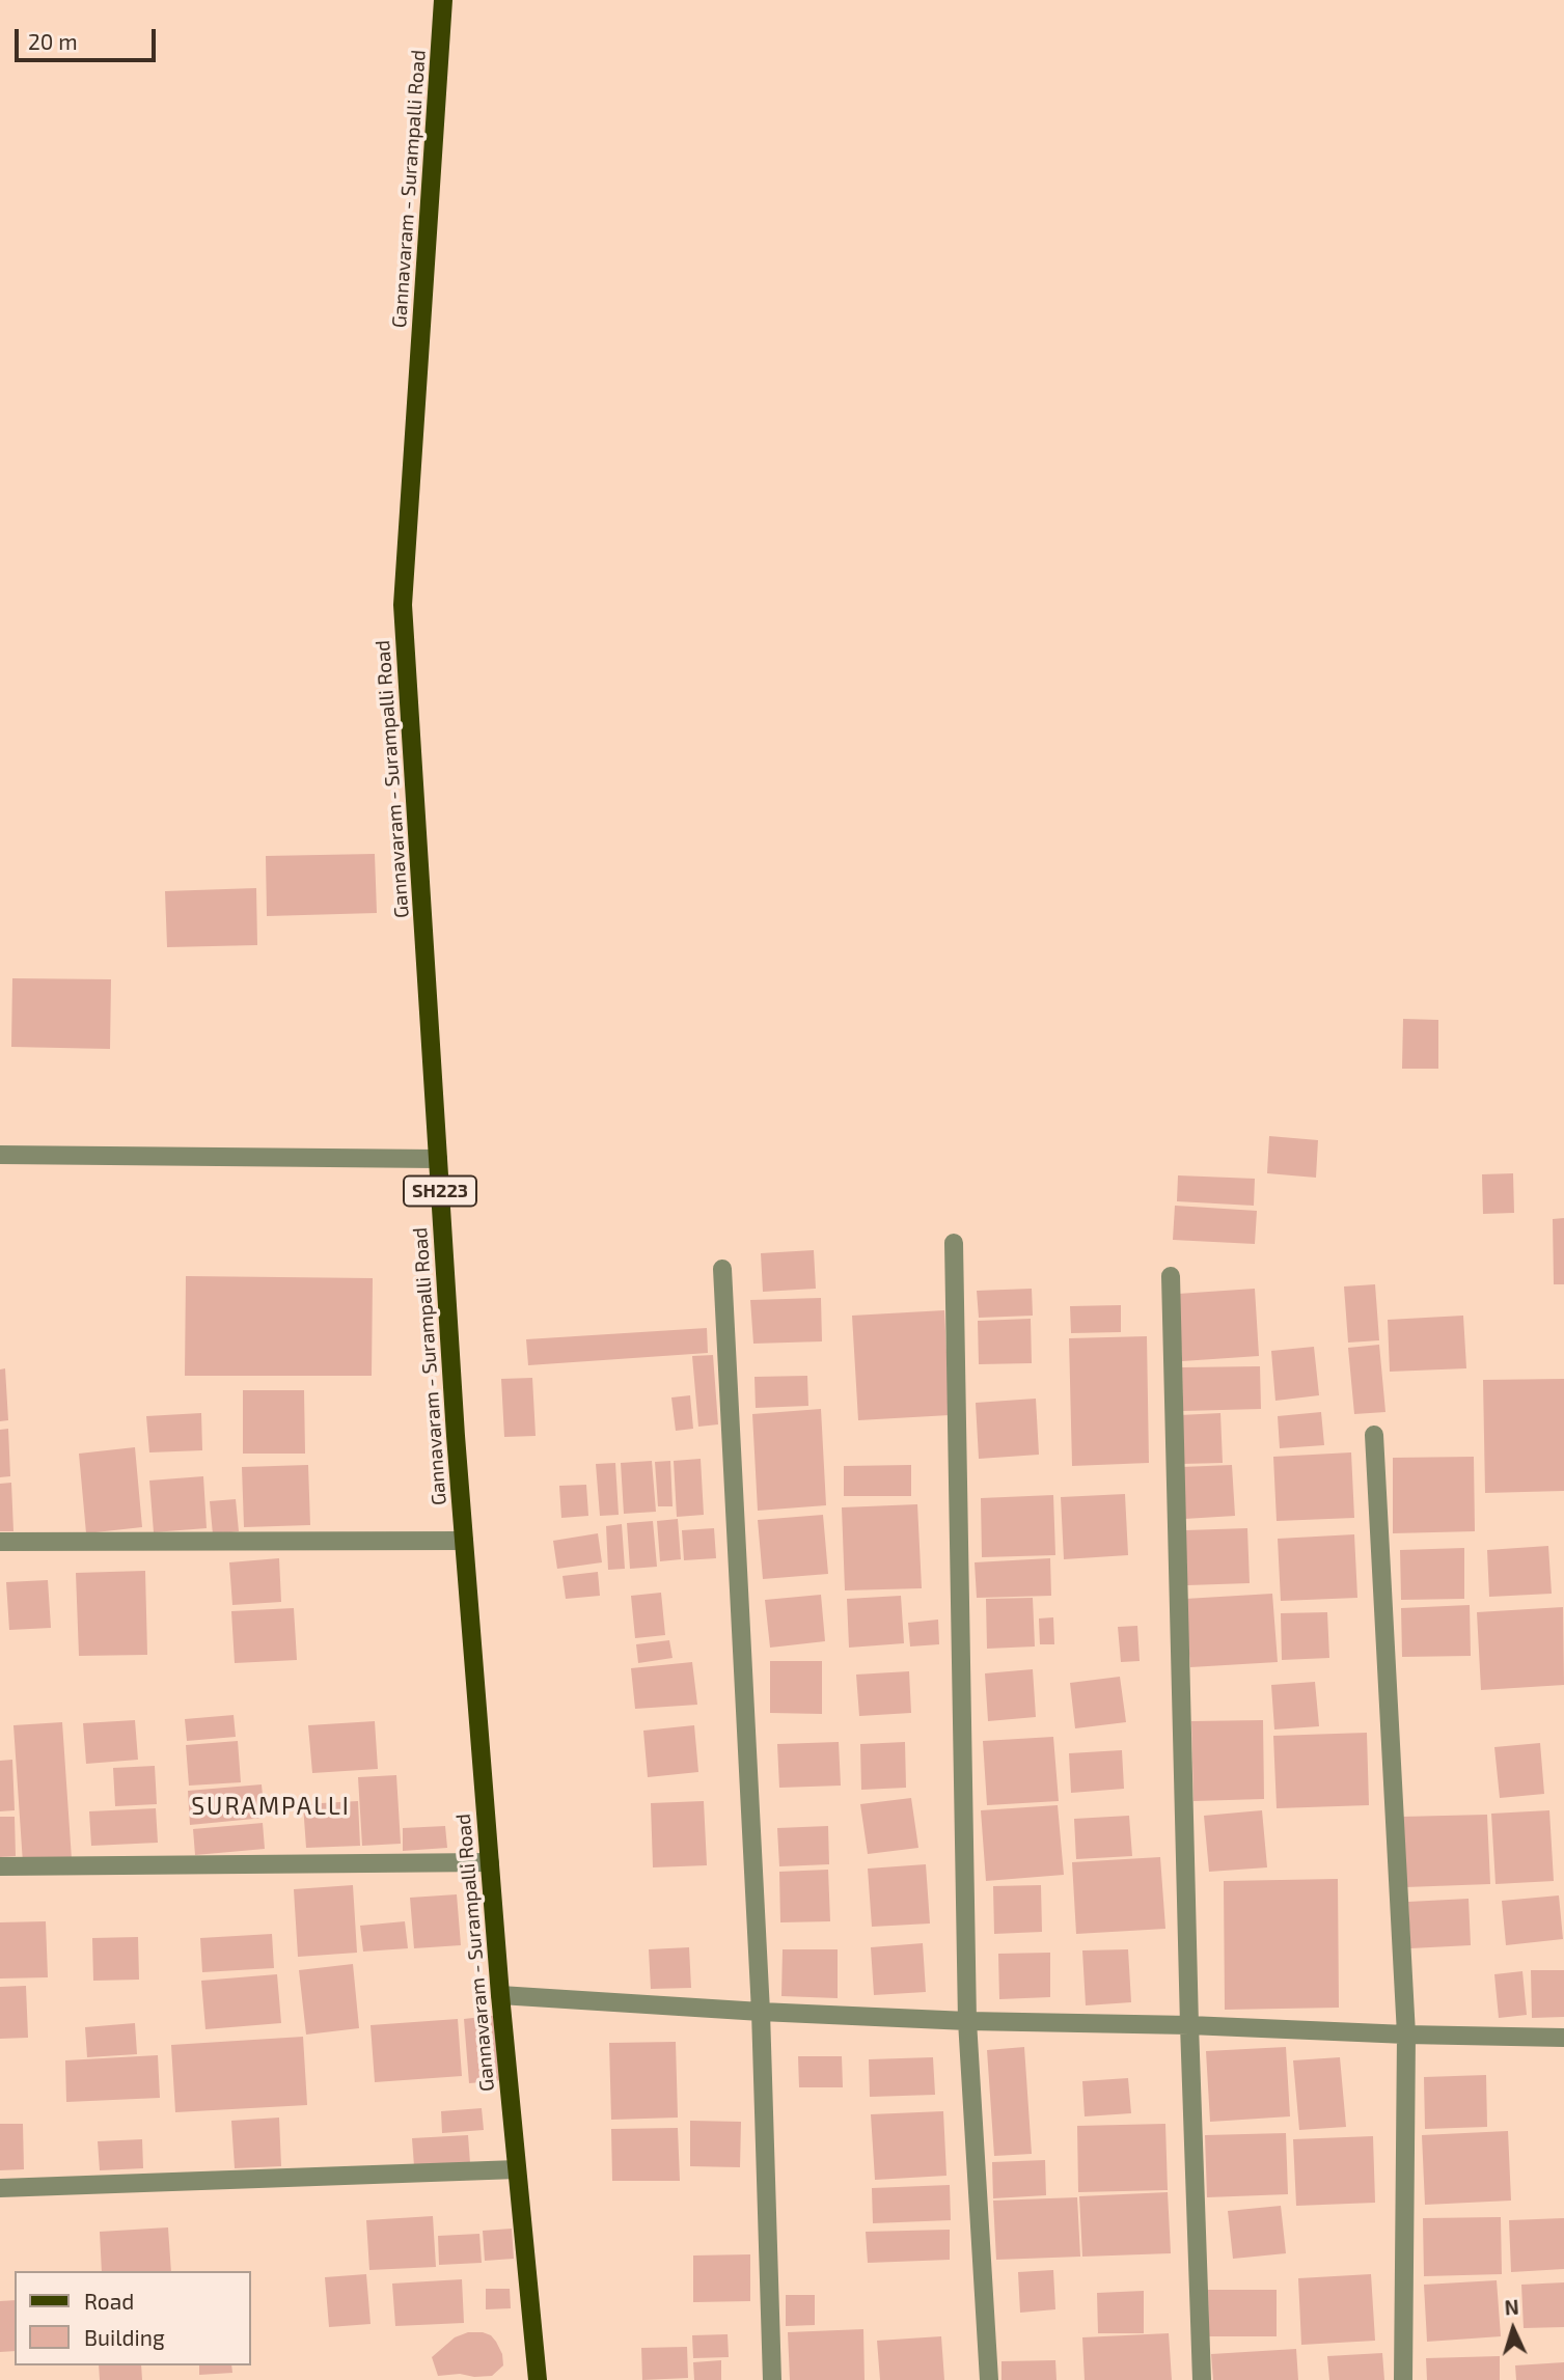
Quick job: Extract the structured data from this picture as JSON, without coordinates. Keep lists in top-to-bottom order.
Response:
{
  "streets": {
    "main road": ["Gannavaram - Surampalli Road", "SH223"]
  },
  "districts": ["SURAMPALLI"],
  "legend": ["Road", "Building"],
  "scale_bar": "20 m",
  "north": "top"
}
